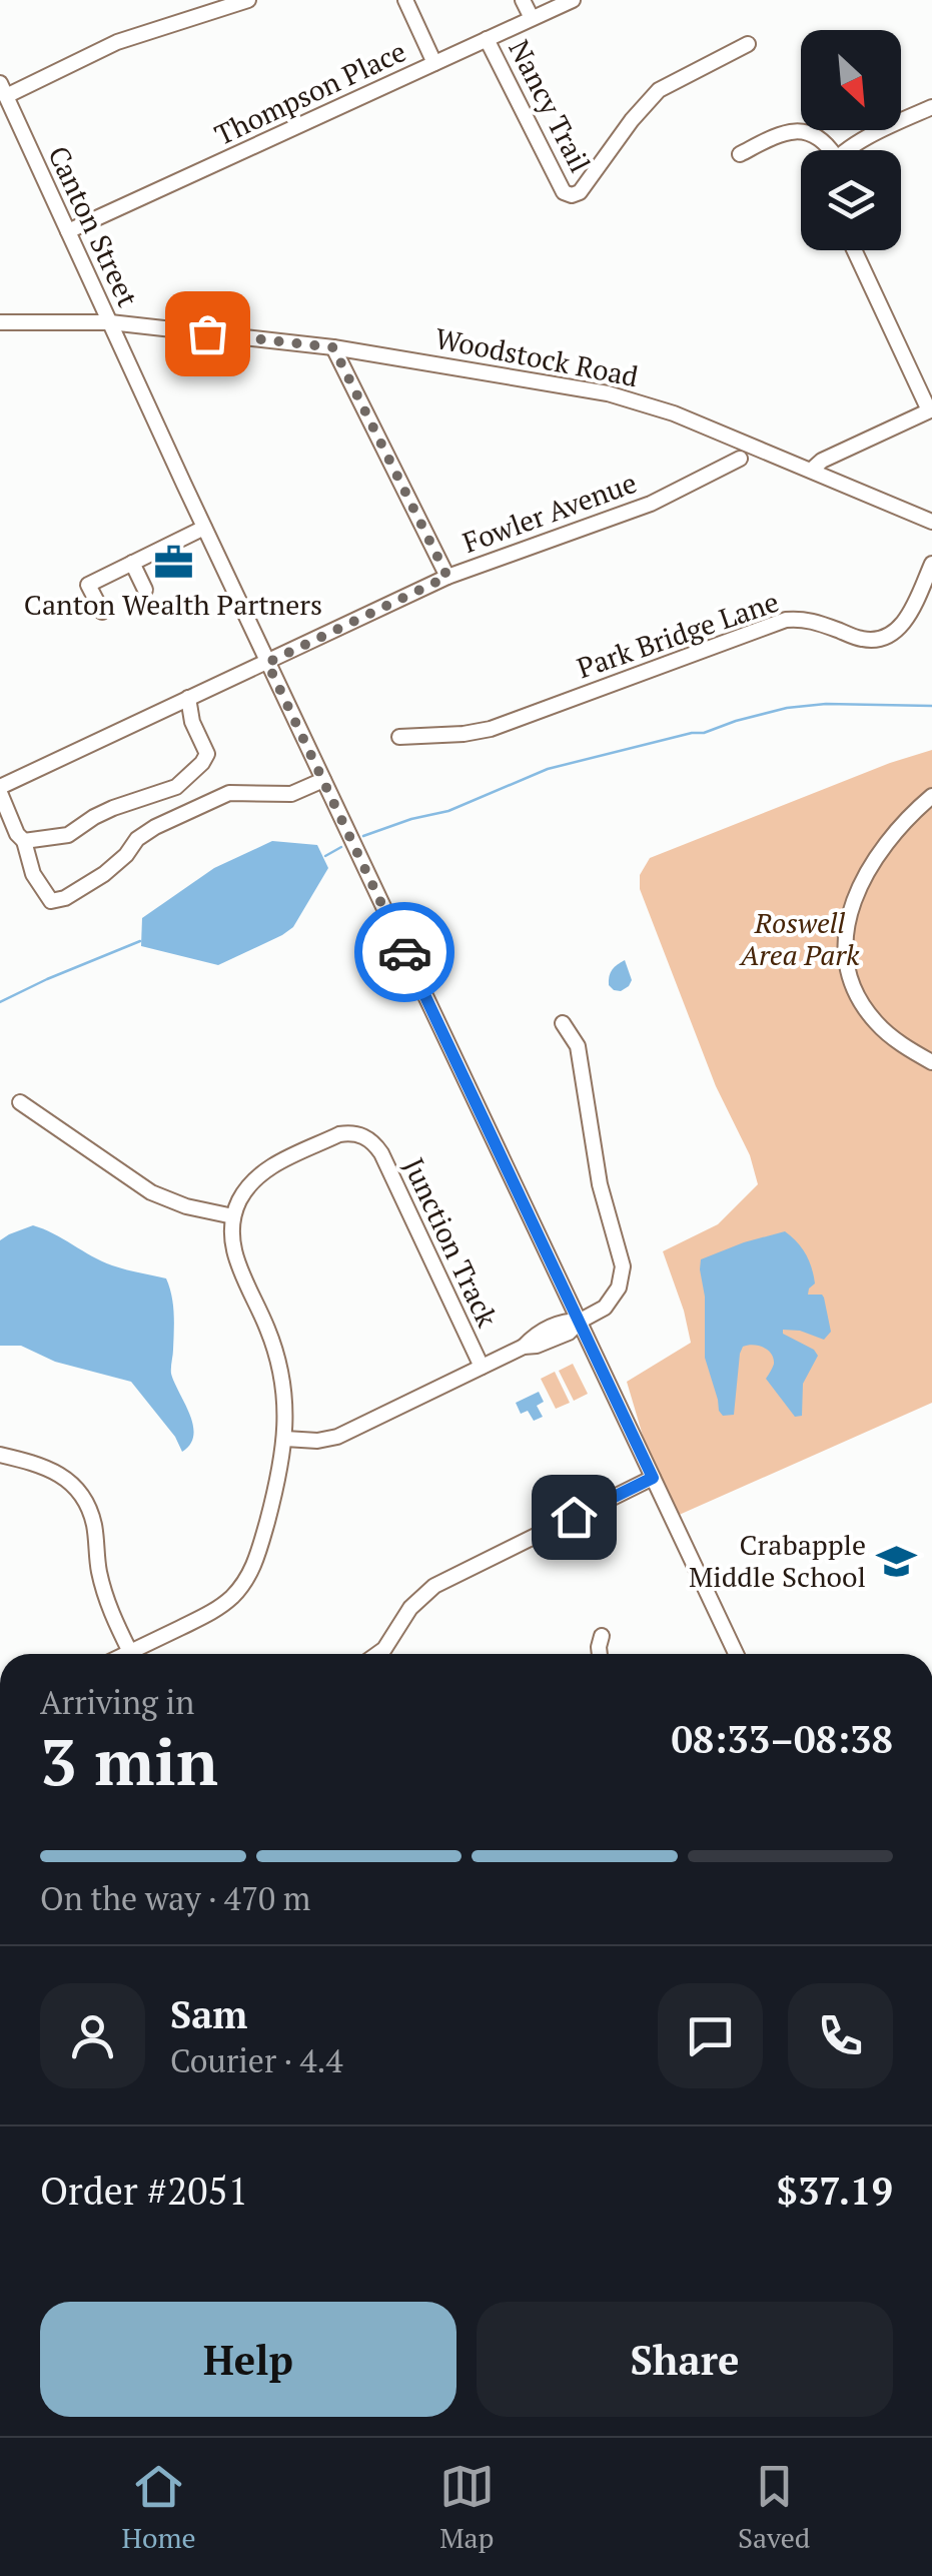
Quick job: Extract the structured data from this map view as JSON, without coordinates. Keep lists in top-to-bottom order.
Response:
{
  "streets": {
    "street": [
      "Thompson Place",
      "Nancy Trail",
      "Canton Street",
      "Woodstock Road",
      "Fowler Avenue",
      "Park Bridge Lane",
      "Junction Track"
    ]
  },
  "crossings": [
    ["Thompson Place", "Nancy Trail"],
    ["Thompson Place", "Canton Street"],
    ["Canton Street", "Woodstock Road"],
    ["Canton Street", "Fowler Avenue"]
  ],
  "parks": ["Roswell Area Park"],
  "places": {
    "office": ["Canton Wealth Partners"],
    "school or university": ["Crabapple Middle School"]
  },
  "north": "bottom right",
  "page": {
    "heading": ["3 min", "Arriving in", "08:33–08:38"],
    "panel": [
      "Sam",
      "Courier · 4.4",
      "Order #2051",
      "$37.19"
    ],
    "bar": "On the way · 470 m",
    "buttons": ["Help", "Share"],
    "tabs": ["Home", "Map", "Saved"]
  }
}
